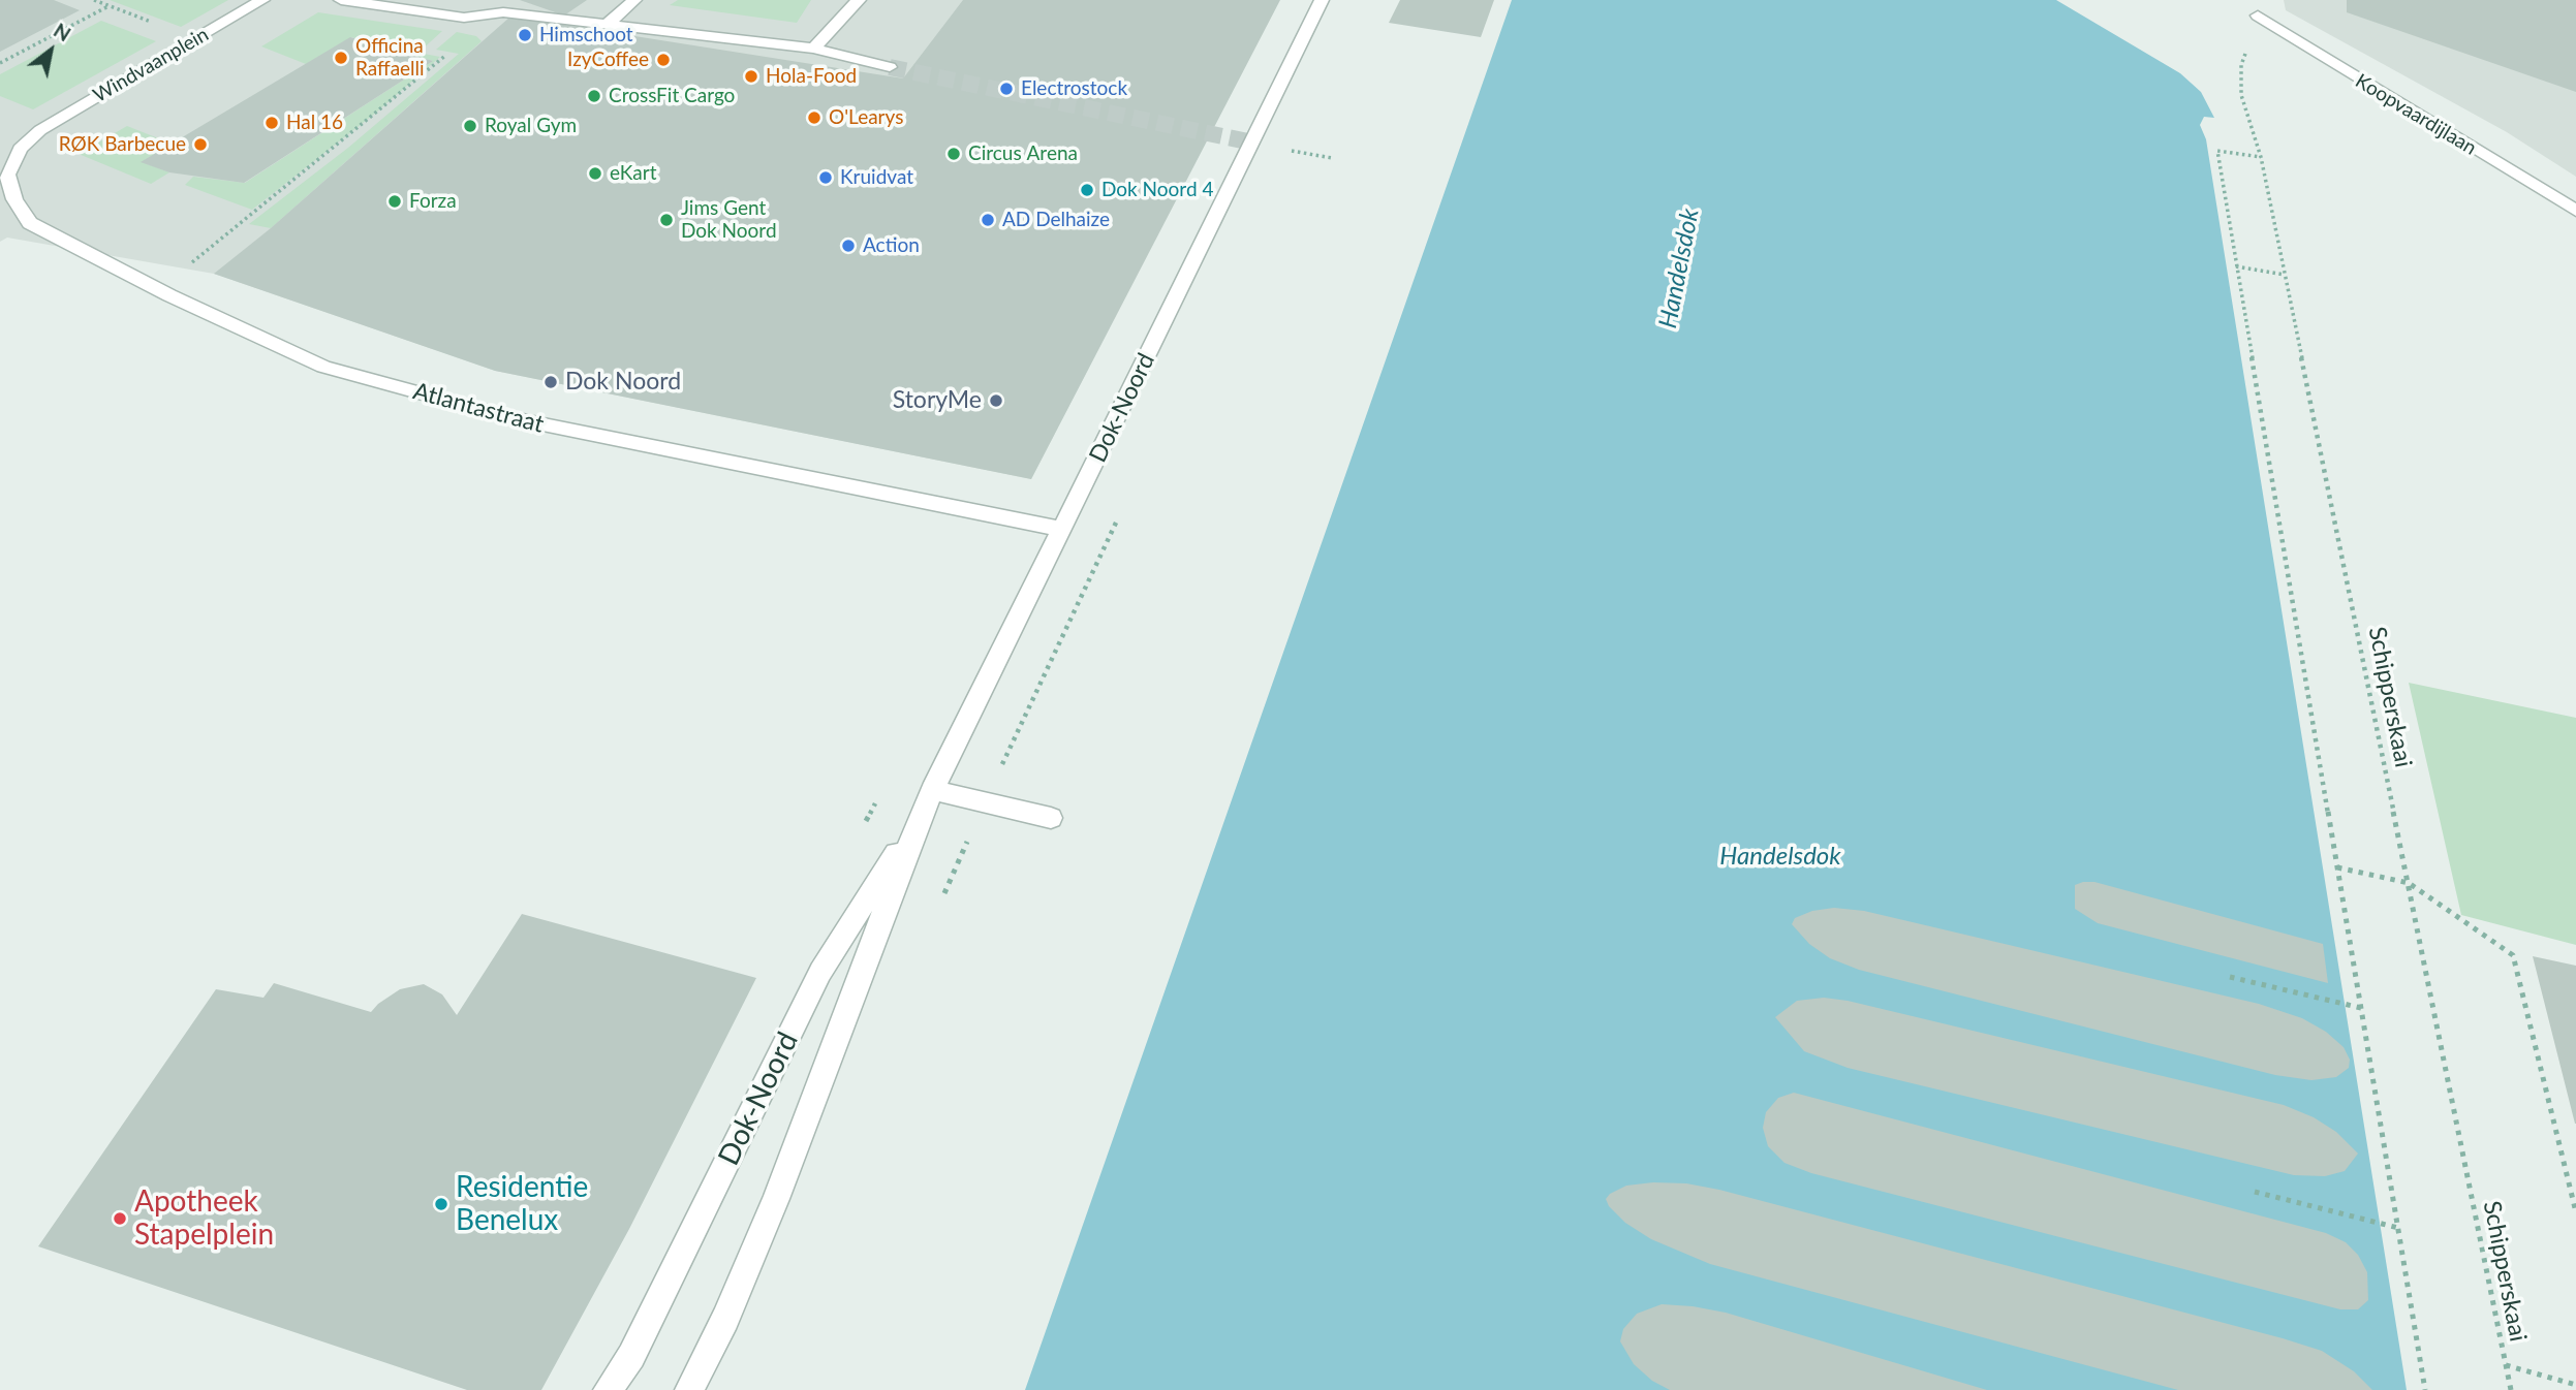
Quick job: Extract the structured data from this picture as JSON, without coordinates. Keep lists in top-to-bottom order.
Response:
{
  "streets": {
    "street": [
      "Windvaanplein",
      "Koopvaardijlaan",
      "Atlantastraat",
      "Dok-Noord"
    ],
    "path": ["Schipperskaai"]
  },
  "crossings": [
    ["Windvaanplein", "Atlantastraat"],
    ["Koopvaardijlaan", "Schipperskaai"],
    ["Atlantastraat", "Dok-Noord"]
  ],
  "water": ["Handelsdok"],
  "places": [
    "Himschoot",
    "Officina Raffaelli",
    "IzyCoffee",
    "Hola-Food",
    "Electrostock",
    "CrossFit Cargo",
    "O'Learys",
    "Hal 16",
    "Royal Gym",
    "RØK Barbecue",
    "Circus Arena",
    "eKart",
    "Kruidvat",
    "Dok Noord 4",
    "Forza",
    "Jims Gent Dok Noord",
    "AD Delhaize",
    "Action",
    "Dok Noord",
    "StoryMe",
    "Residentie Benelux",
    "Apotheek Stapelplein"
  ],
  "north": "top right"
}
